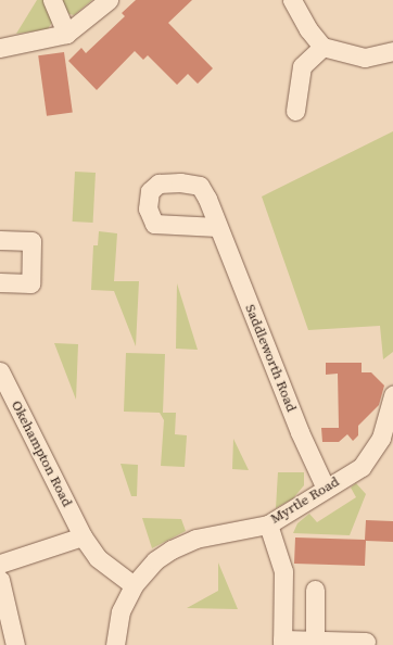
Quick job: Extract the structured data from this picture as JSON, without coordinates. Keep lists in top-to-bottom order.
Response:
{
  "streets": {
    "street": ["Saddleworth Road", "Okehampton Road", "Myrtle Road"]
  },
  "crossings": [
    ["Saddleworth Road", "Myrtle Road"]
  ]
}
